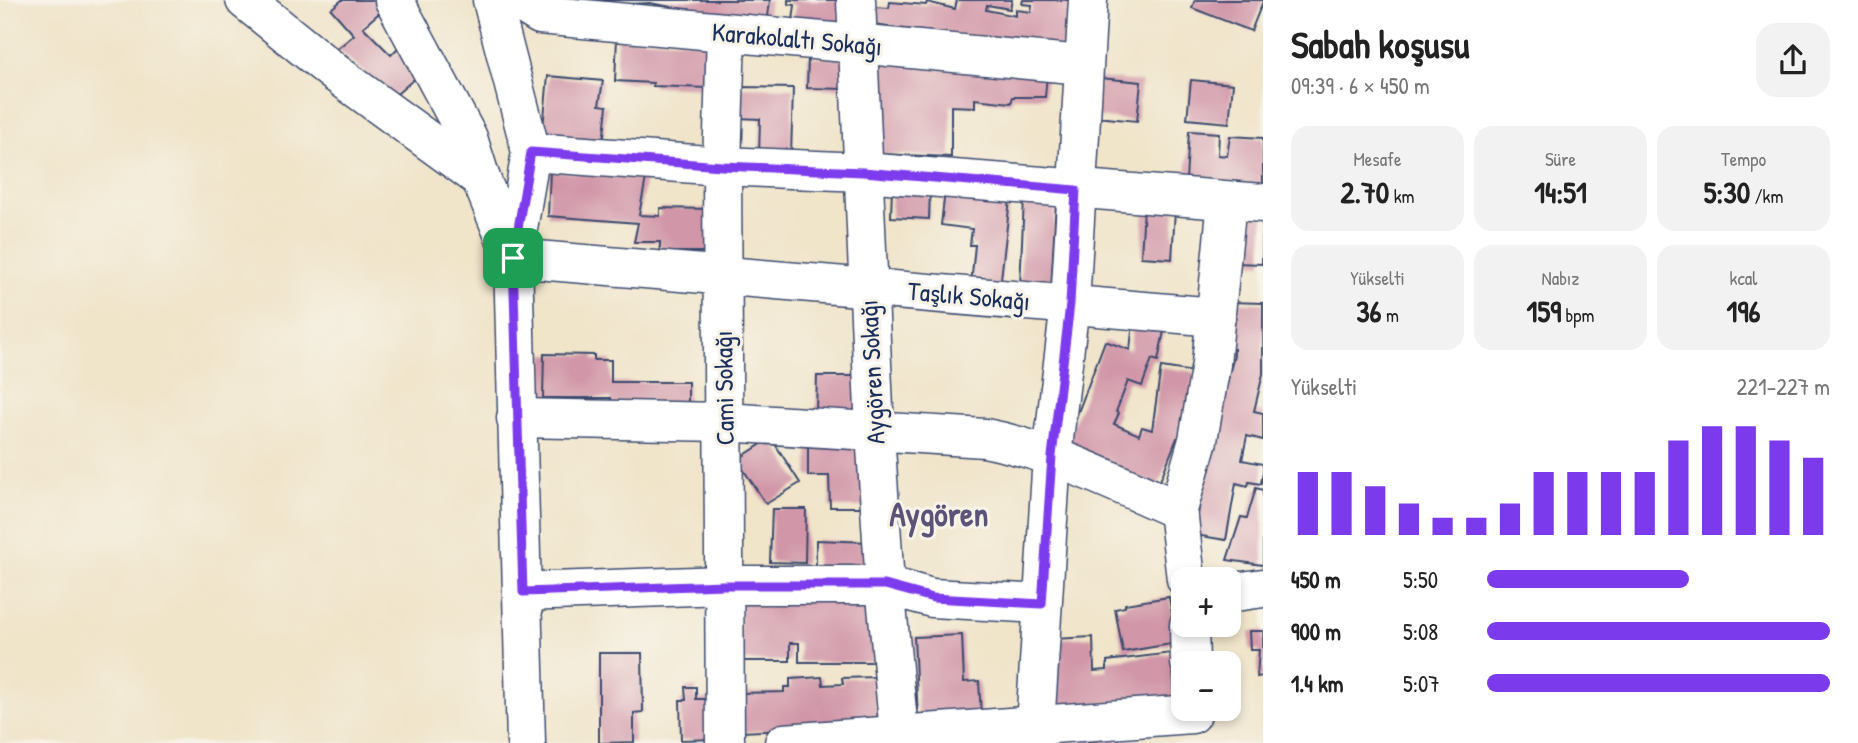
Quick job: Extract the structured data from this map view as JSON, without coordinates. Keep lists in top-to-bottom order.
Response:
{
  "streets": {
    "street": [
      "Karakolaltı Sokağı",
      "Taşlık Sokağı",
      "Aygören Sokağı",
      "Cami Sokağı"
    ]
  },
  "crossings": [
    ["Karakolaltı Sokağı", "Aygören Sokağı"],
    ["Karakolaltı Sokağı", "Cami Sokağı"],
    ["Taşlık Sokağı", "Aygören Sokağı"],
    ["Taşlık Sokağı", "Cami Sokağı"]
  ],
  "districts": ["Aygören"],
  "page": {
    "heading": ["Sabah koşusu", "09:39 · 6 × 450 m"],
    "stats": [
      ["Mesafe", "2.70 km"],
      ["Süre", "14:51"],
      ["Tempo", "5:30 /km"],
      ["Yükselti", "36 m"],
      ["Nabız", "159 bpm"],
      ["kcal", "196"]
    ],
    "chart": ["Yükselti", "221–227 m"],
    "list": [
      {
        "name": "450 m",
        "note": "5:50"
      },
      {
        "name": "900 m",
        "note": "5:08"
      },
      {
        "name": "1.4 km",
        "note": "5:07"
      }
    ],
    "map_buttons": ["+", "−"]
  }
}
